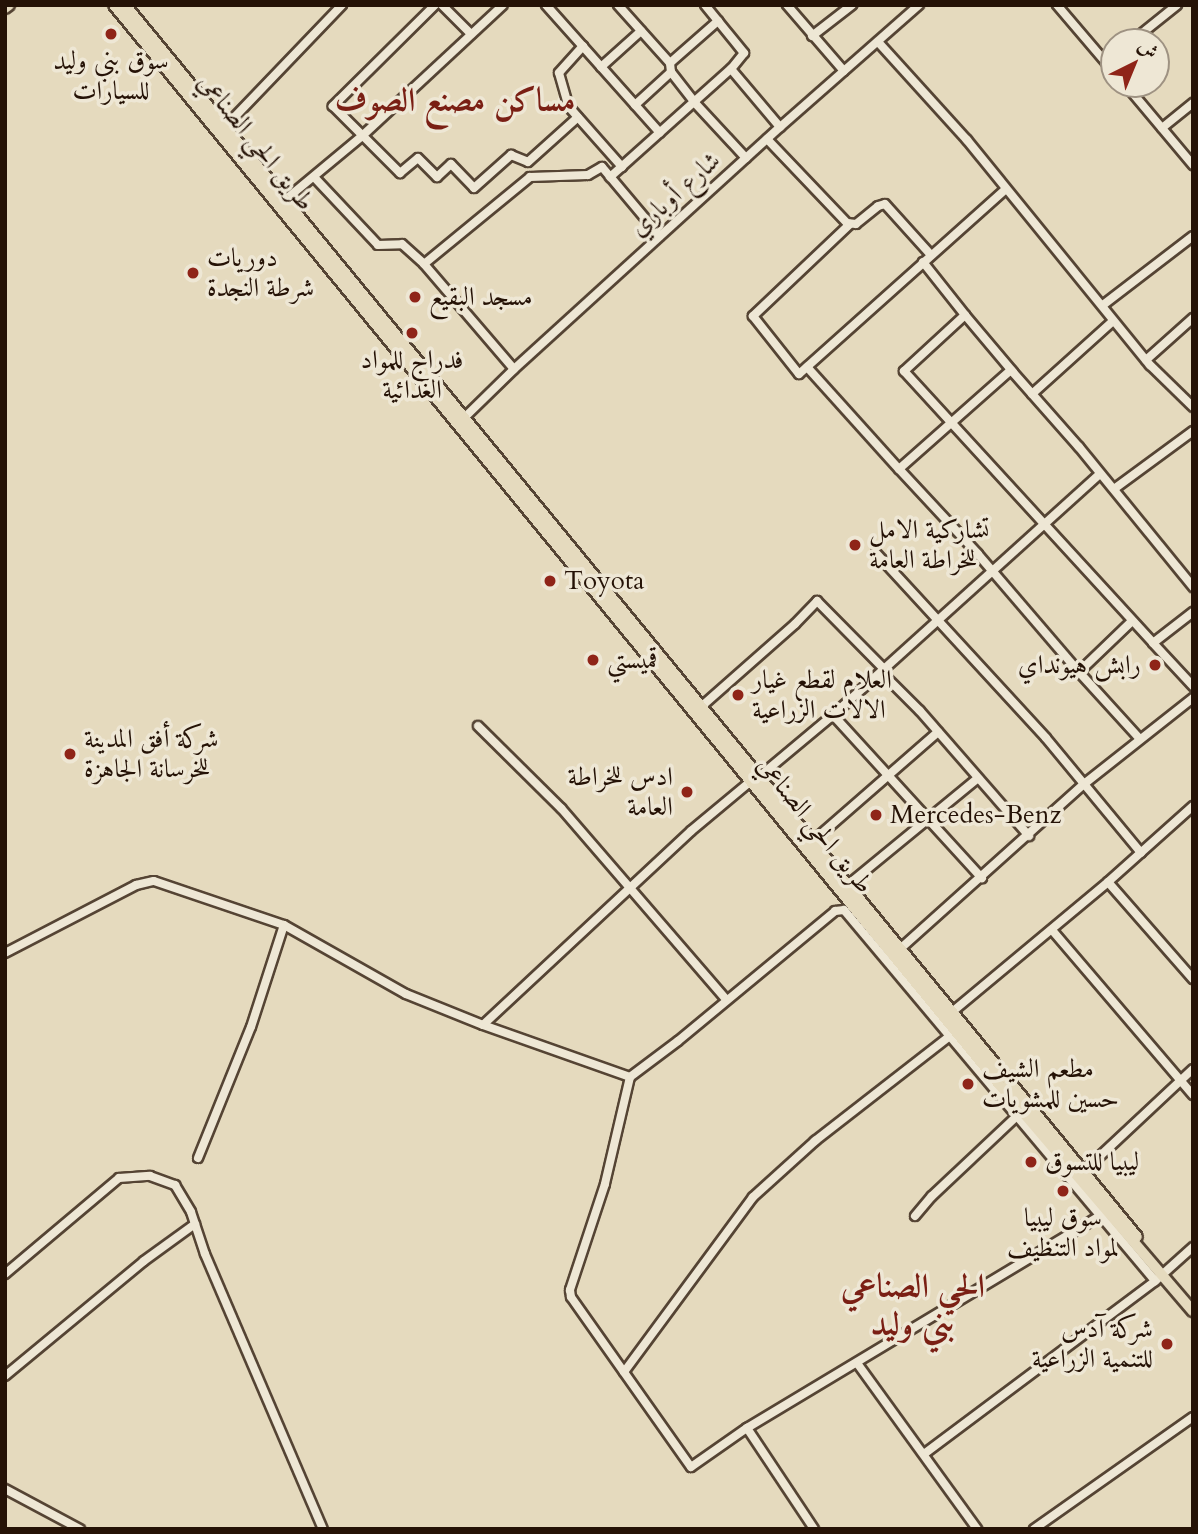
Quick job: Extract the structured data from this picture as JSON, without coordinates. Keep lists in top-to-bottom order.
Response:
{
  "streets": {
    "highway": ["طريق الحي الصناعي"],
    "street": ["شارع أوباري"]
  },
  "districts": ["مساكن مصنع الصوف", "الحي الصناعي بني وليد"],
  "places": [
    "سوق بني وليد للسيارات",
    "دوريات شرطة النجدة",
    "مسجد البقيع",
    "فدراج للمواد الغدائية",
    "تشاركية الامل للخراطة العامة",
    "Toyota",
    "قميستي",
    "رابش هيونداي",
    "العلام لقطع غيار الالات الزراعية",
    "شركة أفق المدينة للخرسانة الجاهزة",
    "ادس للخراطة العامة",
    "Mercedes-Benz",
    "مطعم الشيف حسين للمشويات",
    "ليبيا للتسوق",
    "سوق ليبيا لمواد التنظيف",
    "شركة آدس للتنمية الزراعية"
  ],
  "north": "top right"
}
